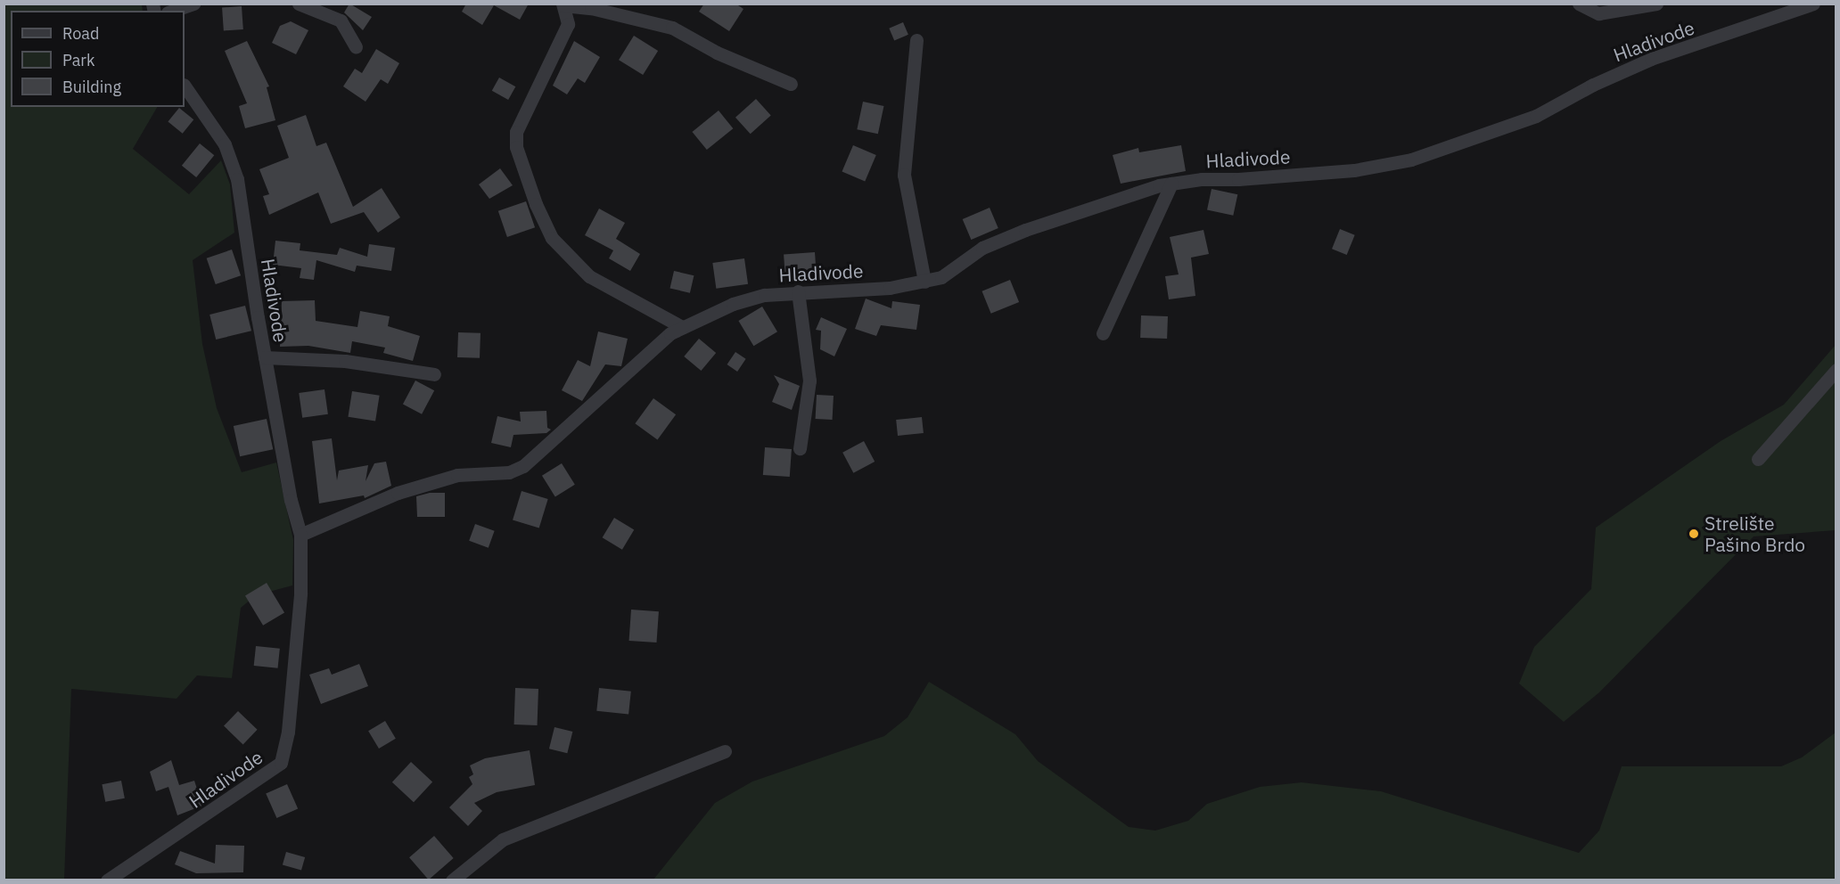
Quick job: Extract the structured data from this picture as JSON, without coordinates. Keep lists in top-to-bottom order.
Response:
{
  "streets": {
    "street": ["Hladivode"]
  },
  "places": ["Strelište Pašino Brdo"],
  "legend": ["Road", "Park", "Building"]
}
